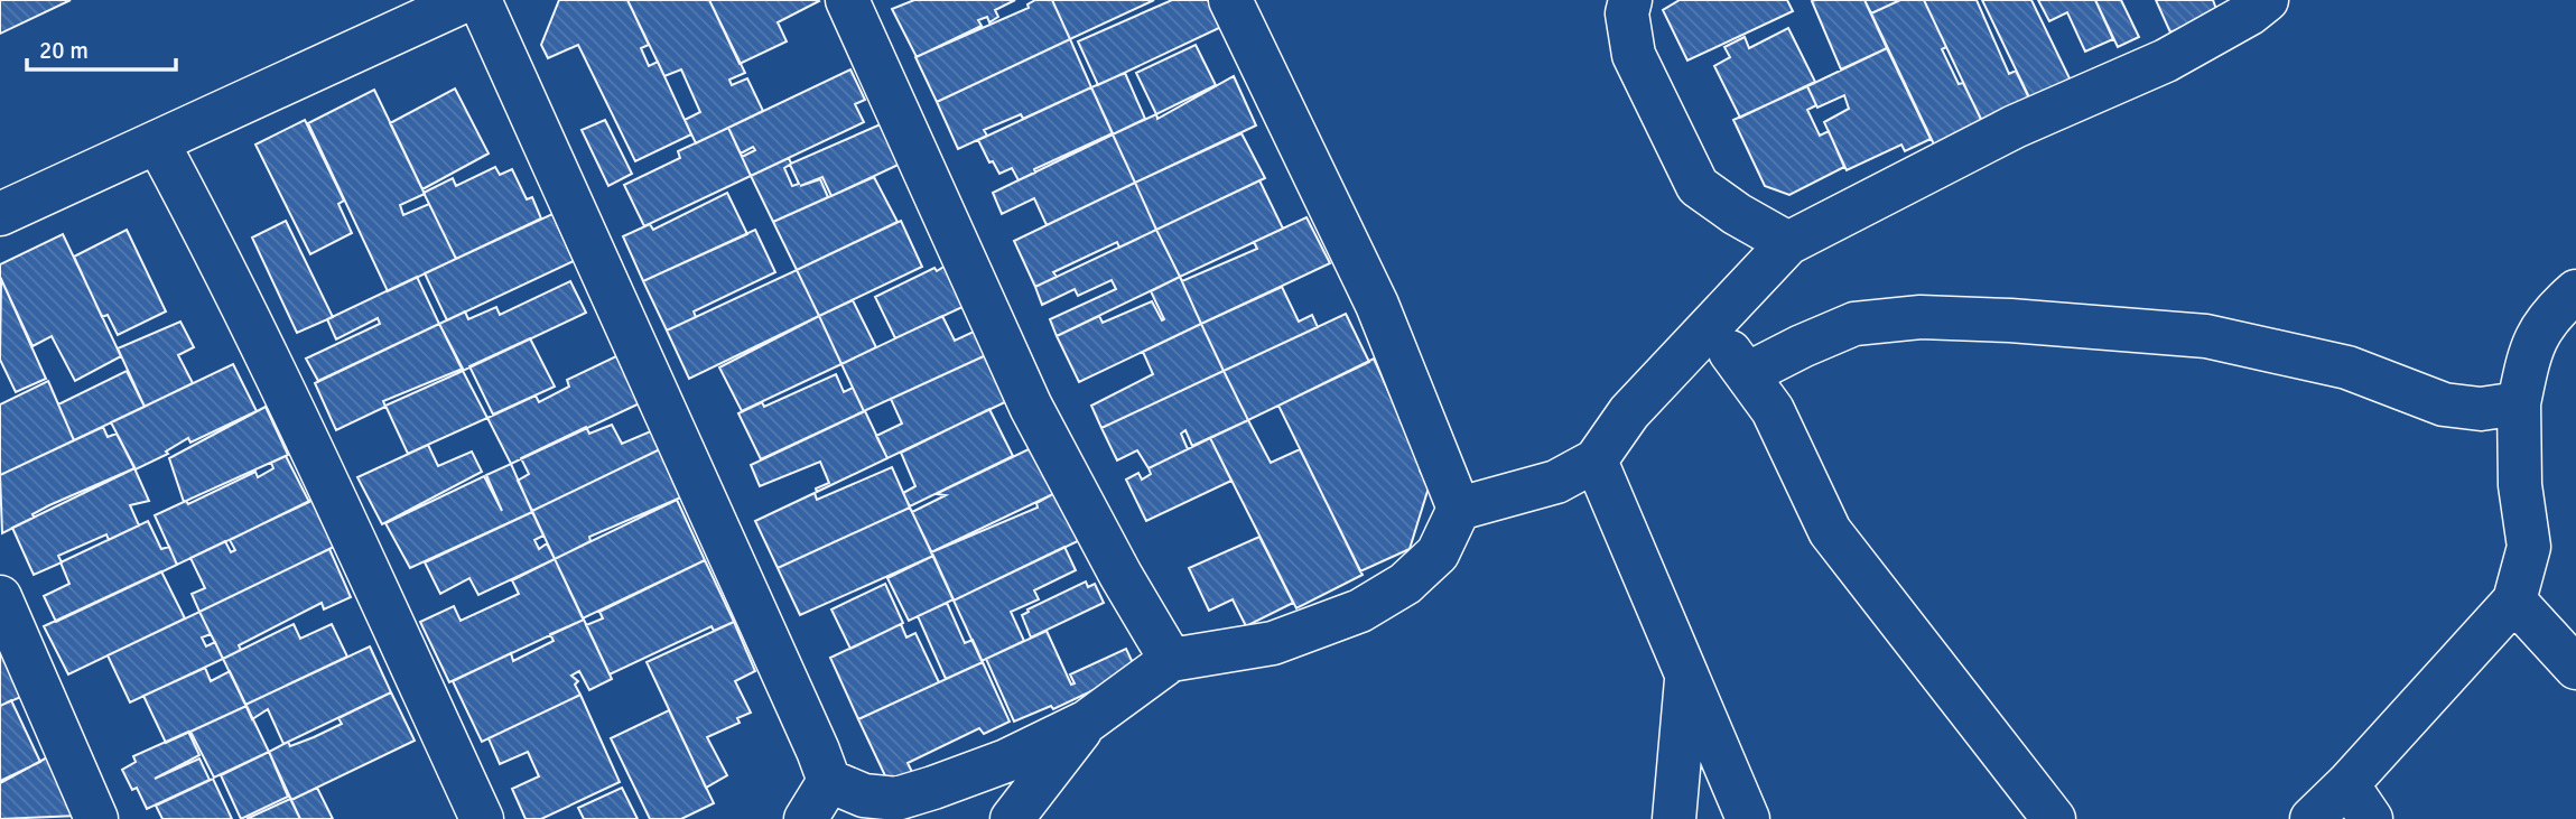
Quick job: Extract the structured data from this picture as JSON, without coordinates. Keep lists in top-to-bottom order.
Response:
{
  "scale_bar": "20 m"
}
